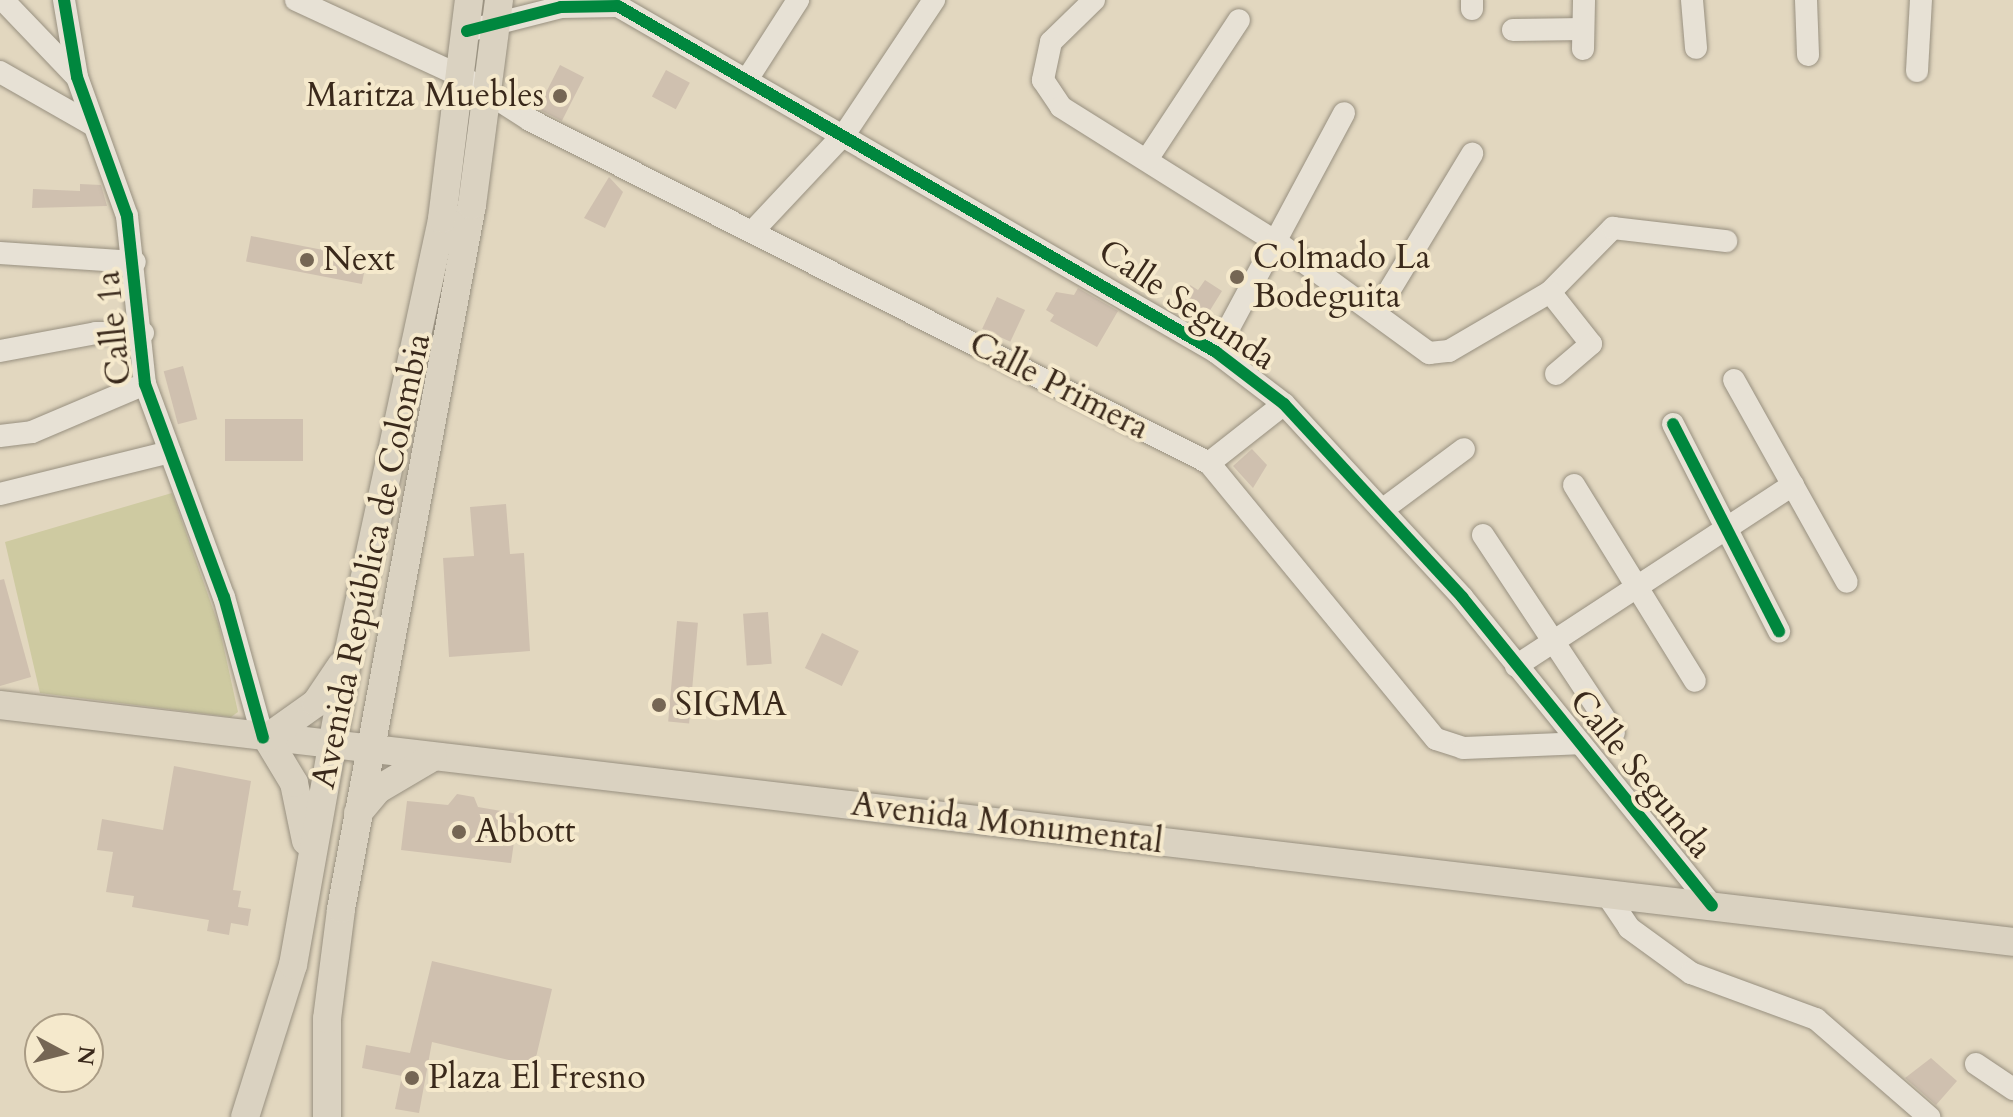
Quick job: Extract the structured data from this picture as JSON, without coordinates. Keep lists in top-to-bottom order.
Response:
{
  "streets": {
    "main road": ["Avenida República de Colombia", "Avenida Monumental"],
    "street": ["Calle Segunda", "Calle 1a", "Calle Primera"]
  },
  "crossings": [
    ["Calle Segunda", "Calle Primera"],
    ["Calle Segunda", "Avenida República de Colombia"],
    ["Calle Segunda", "Avenida Monumental"],
    ["Calle 1a", "Avenida Monumental"],
    ["Calle Primera", "Avenida República de Colombia"],
    ["Avenida República de Colombia", "Avenida Monumental"]
  ],
  "places": [
    "Maritza Muebles",
    "Next",
    "Colmado La Bodeguita",
    "SIGMA",
    "Abbott",
    "Plaza El Fresno"
  ],
  "north": "right"
}
